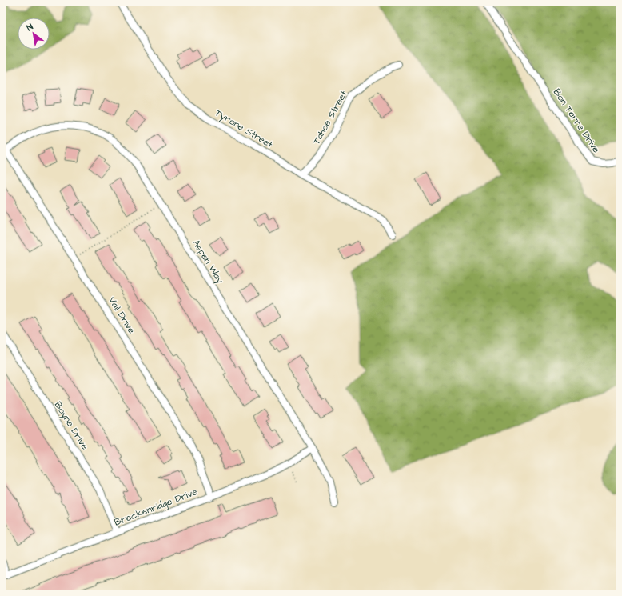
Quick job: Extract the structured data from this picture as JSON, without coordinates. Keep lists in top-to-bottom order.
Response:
{
  "streets": {
    "street": [
      "Tahoe Street",
      "Bon Terre Drive",
      "Tyrone Street",
      "Aspen Way",
      "Vail Drive",
      "Boyne Drive",
      "Breckenridge Drive"
    ]
  },
  "crossings": [
    ["Tahoe Street", "Tyrone Street"],
    ["Aspen Way", "Vail Drive"],
    ["Aspen Way", "Breckenridge Drive"],
    ["Vail Drive", "Breckenridge Drive"],
    ["Boyne Drive", "Breckenridge Drive"]
  ],
  "north": "top left"
}
